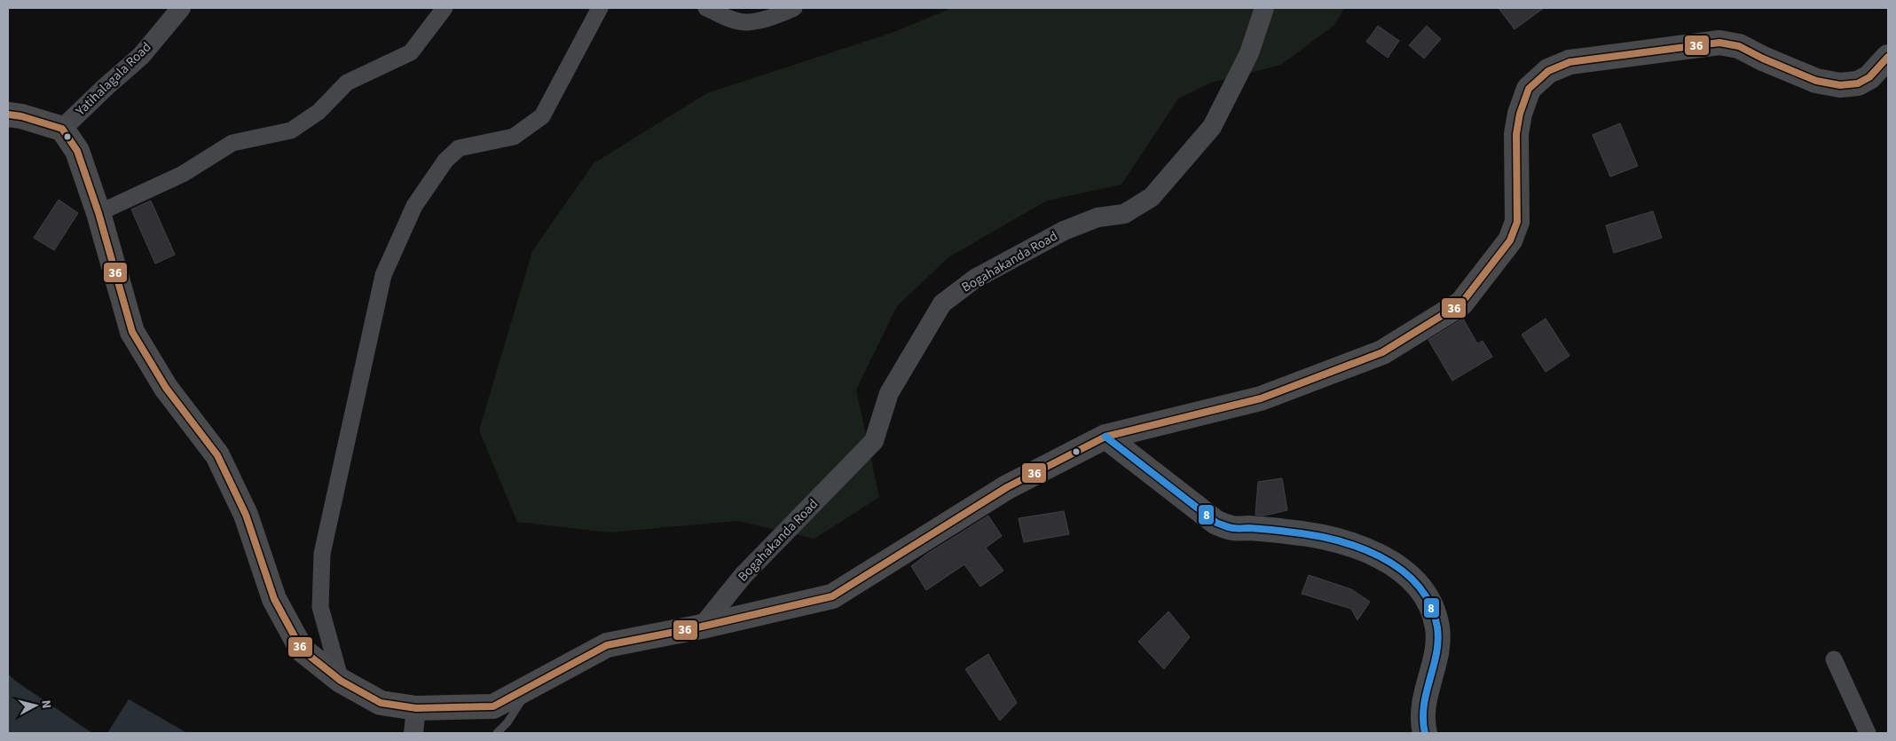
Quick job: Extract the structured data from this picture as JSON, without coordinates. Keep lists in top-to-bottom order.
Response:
{
  "streets": {
    "street": ["Yatihalagala Road", "Bogahakanda Road"]
  },
  "lines": ["transit line 36", "transit line 8"],
  "north": "right"
}
